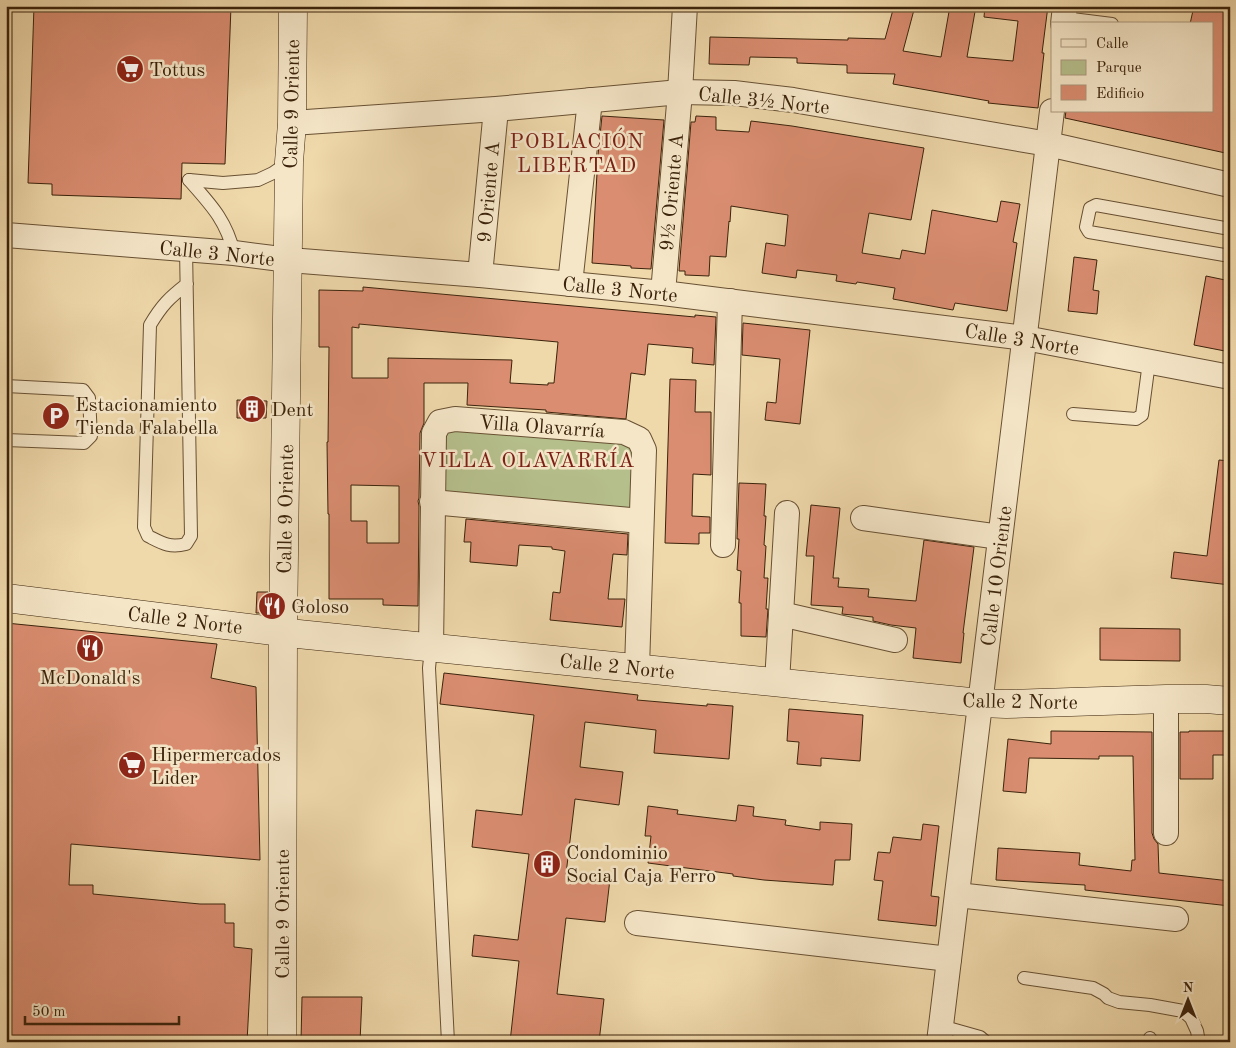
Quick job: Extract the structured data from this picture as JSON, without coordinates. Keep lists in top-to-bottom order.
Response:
{
  "streets": {
    "street": [
      "Calle 3½ Norte",
      "Calle 9 Oriente",
      "9 Oriente A",
      "9½ Oriente A",
      "Calle 3 Norte",
      "Villa Olavarría",
      "Calle 10 Oriente",
      "Calle 2 Norte"
    ]
  },
  "crossings": [
    ["Calle 3½ Norte", "Calle 9 Oriente"],
    ["Calle 3½ Norte", "9 Oriente A"],
    ["Calle 3½ Norte", "9½ Oriente A"],
    ["Calle 3½ Norte", "Calle 10 Oriente"],
    ["Calle 9 Oriente", "Calle 3 Norte"],
    ["Calle 9 Oriente", "Calle 2 Norte"],
    ["9 Oriente A", "Calle 3 Norte"],
    ["9½ Oriente A", "Calle 3 Norte"],
    ["Calle 3 Norte", "Calle 10 Oriente"],
    ["Villa Olavarría", "Calle 2 Norte"],
    ["Calle 10 Oriente", "Calle 2 Norte"]
  ],
  "districts": ["POBLACIÓN LIBERTAD", "VILLA OLAVARRÍA"],
  "places": {
    "supermarket": ["Tottus", "Hipermercados Lider"],
    "building": ["Dent", "Condominio Social Caja Ferro"],
    "parking": ["Estacionamiento Tienda Falabella"],
    "restaurant": ["Goloso", "McDonald's"]
  },
  "legend": ["Calle", "Parque", "Edificio"],
  "scale_bar": "50 m",
  "north": "top"
}
